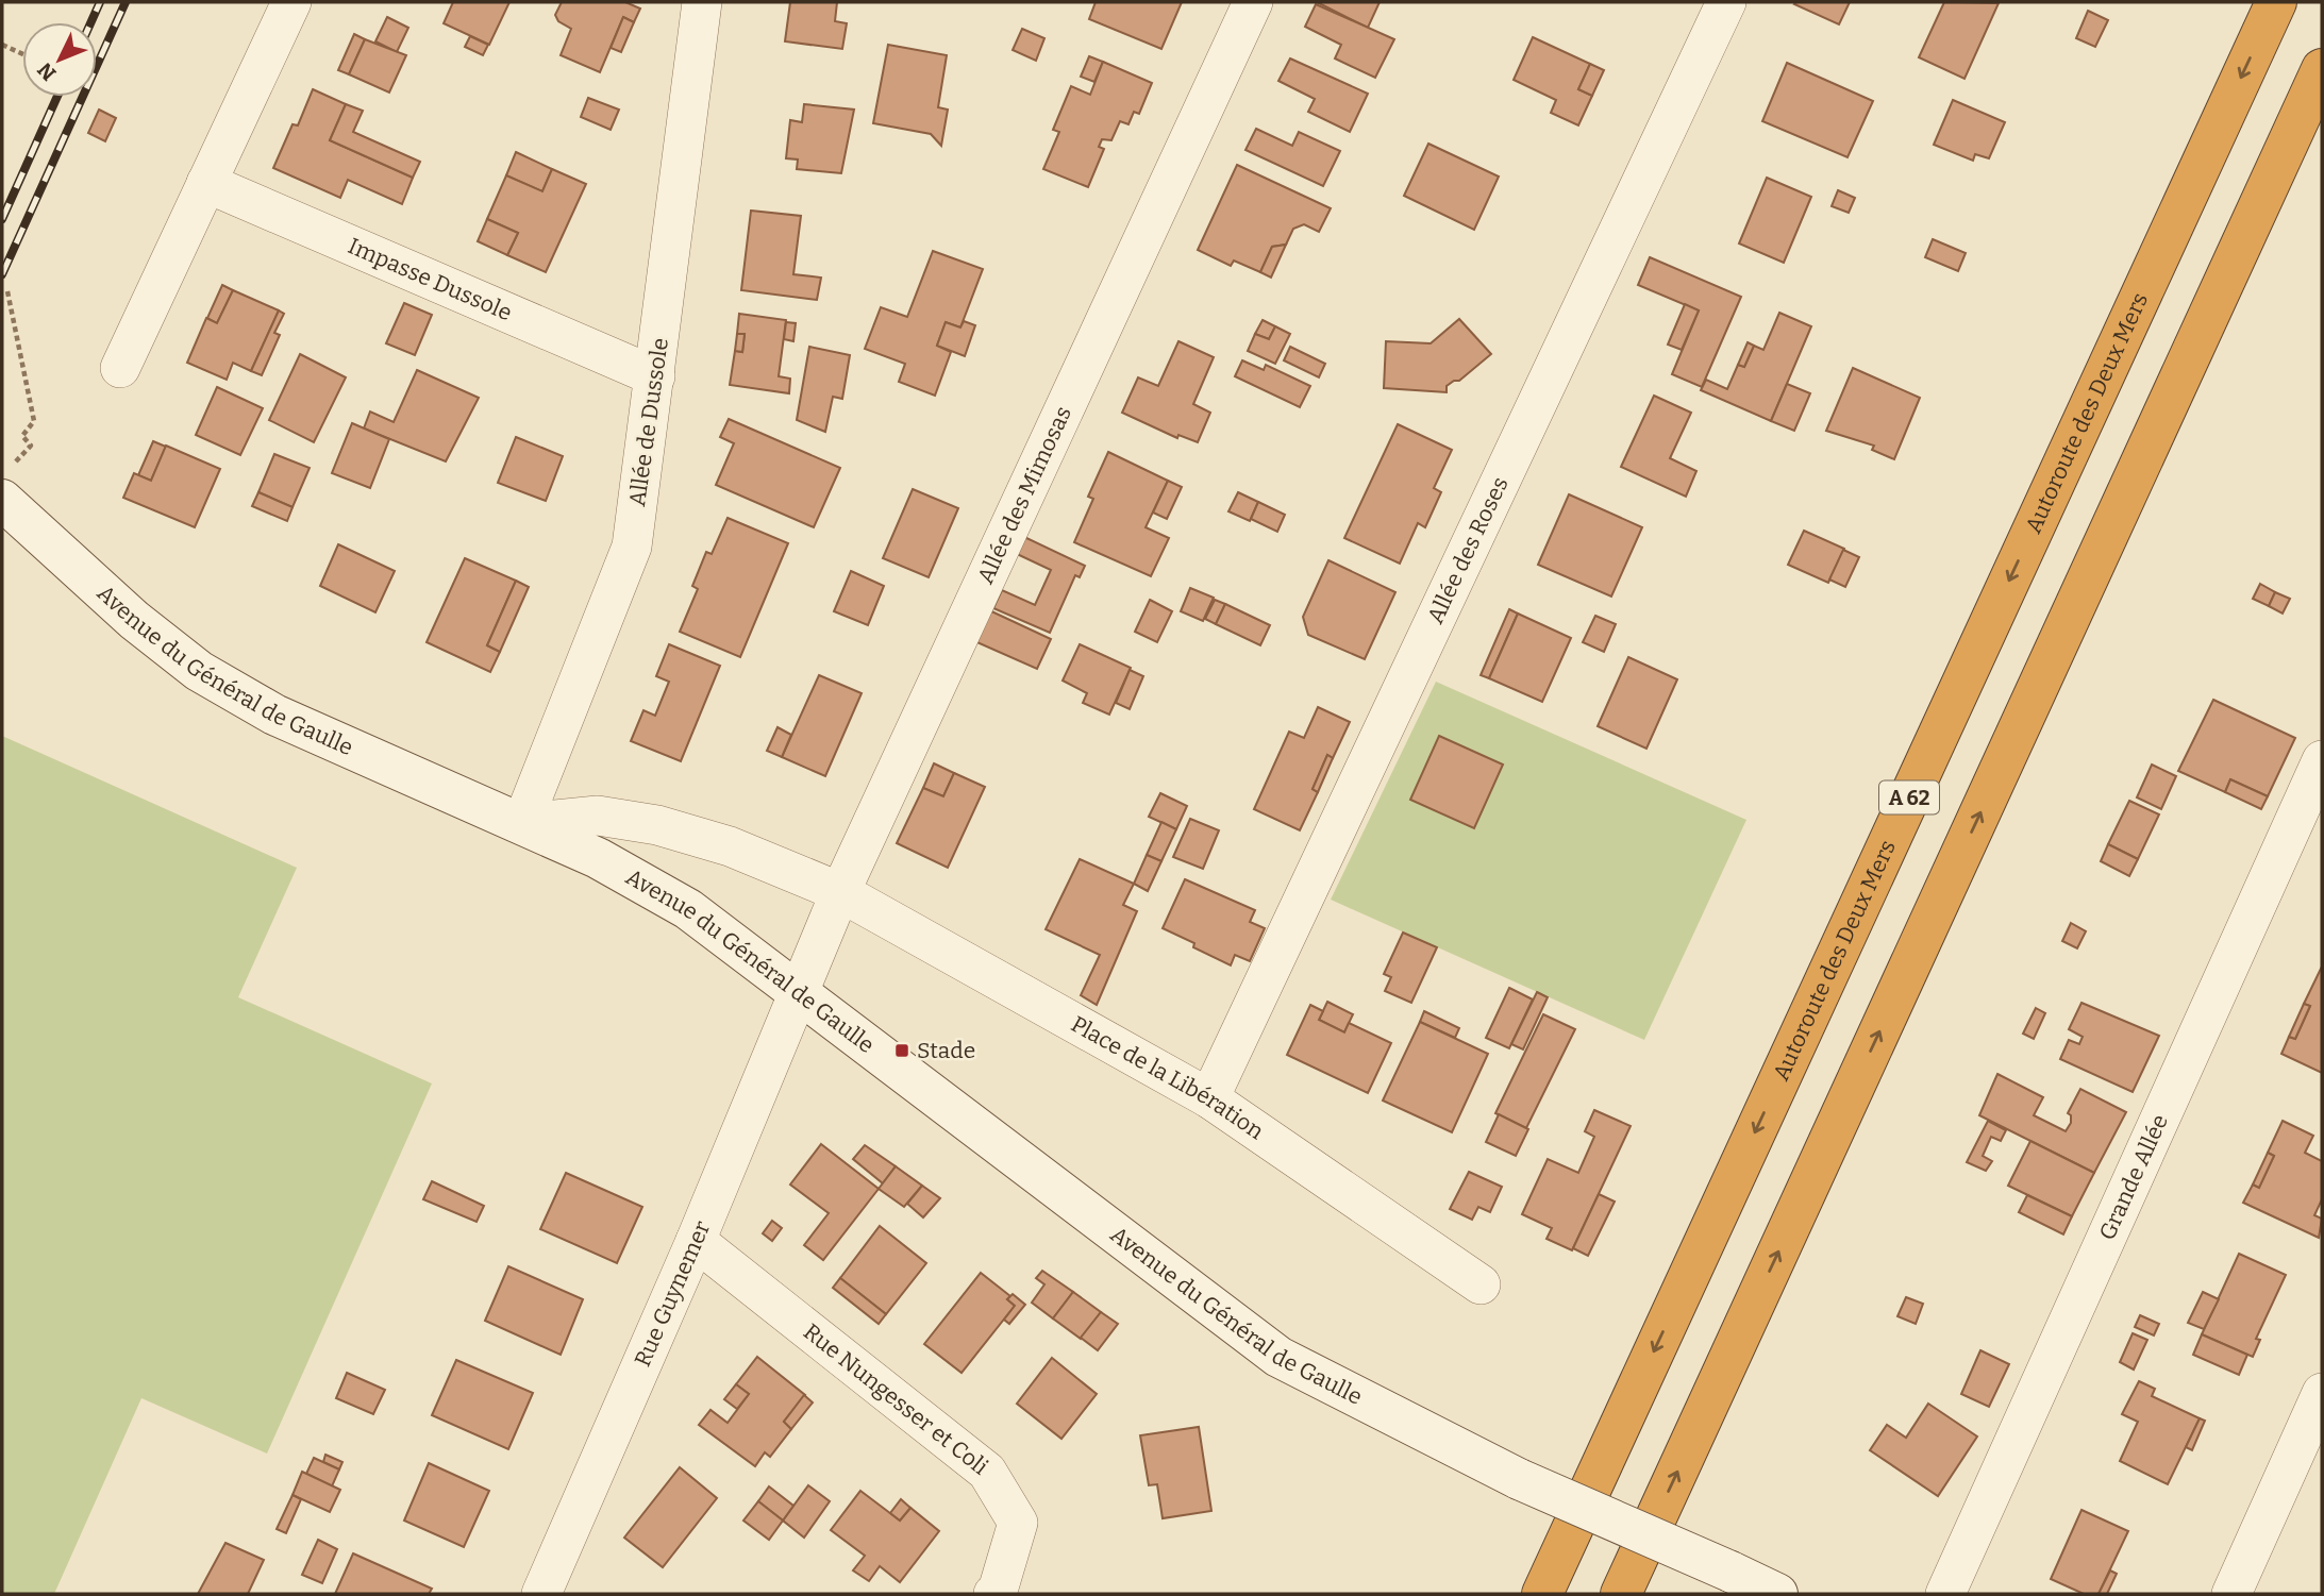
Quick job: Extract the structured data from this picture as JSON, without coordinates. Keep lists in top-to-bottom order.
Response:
{
  "streets": {
    "highway": ["Autoroute des Deux Mers", "A 62"],
    "street": [
      "Impasse Dussole",
      "Allée de Dussole",
      "Allée des Mimosas",
      "Allée des Roses",
      "Avenue du Général de Gaulle",
      "Place de la Libération",
      "Grande Allée",
      "Rue Guynemer",
      "Rue Nungesser et Coli"
    ]
  },
  "crossings": [
    ["Impasse Dussole", "Allée de Dussole"],
    ["Allée de Dussole", "Avenue du Général de Gaulle"],
    ["Allée de Dussole", "Place de la Libération"],
    ["Allée des Mimosas", "Avenue du Général de Gaulle"],
    ["Allée des Mimosas", "Place de la Libération"],
    ["Allée des Mimosas", "Rue Guynemer"],
    ["Allée des Roses", "Place de la Libération"],
    ["Avenue du Général de Gaulle", "Place de la Libération"],
    ["Avenue du Général de Gaulle", "Rue Guynemer"],
    ["Rue Guynemer", "Rue Nungesser et Coli"]
  ],
  "places": {
    "transit": ["Stade"]
  },
  "north": "bottom left"
}
